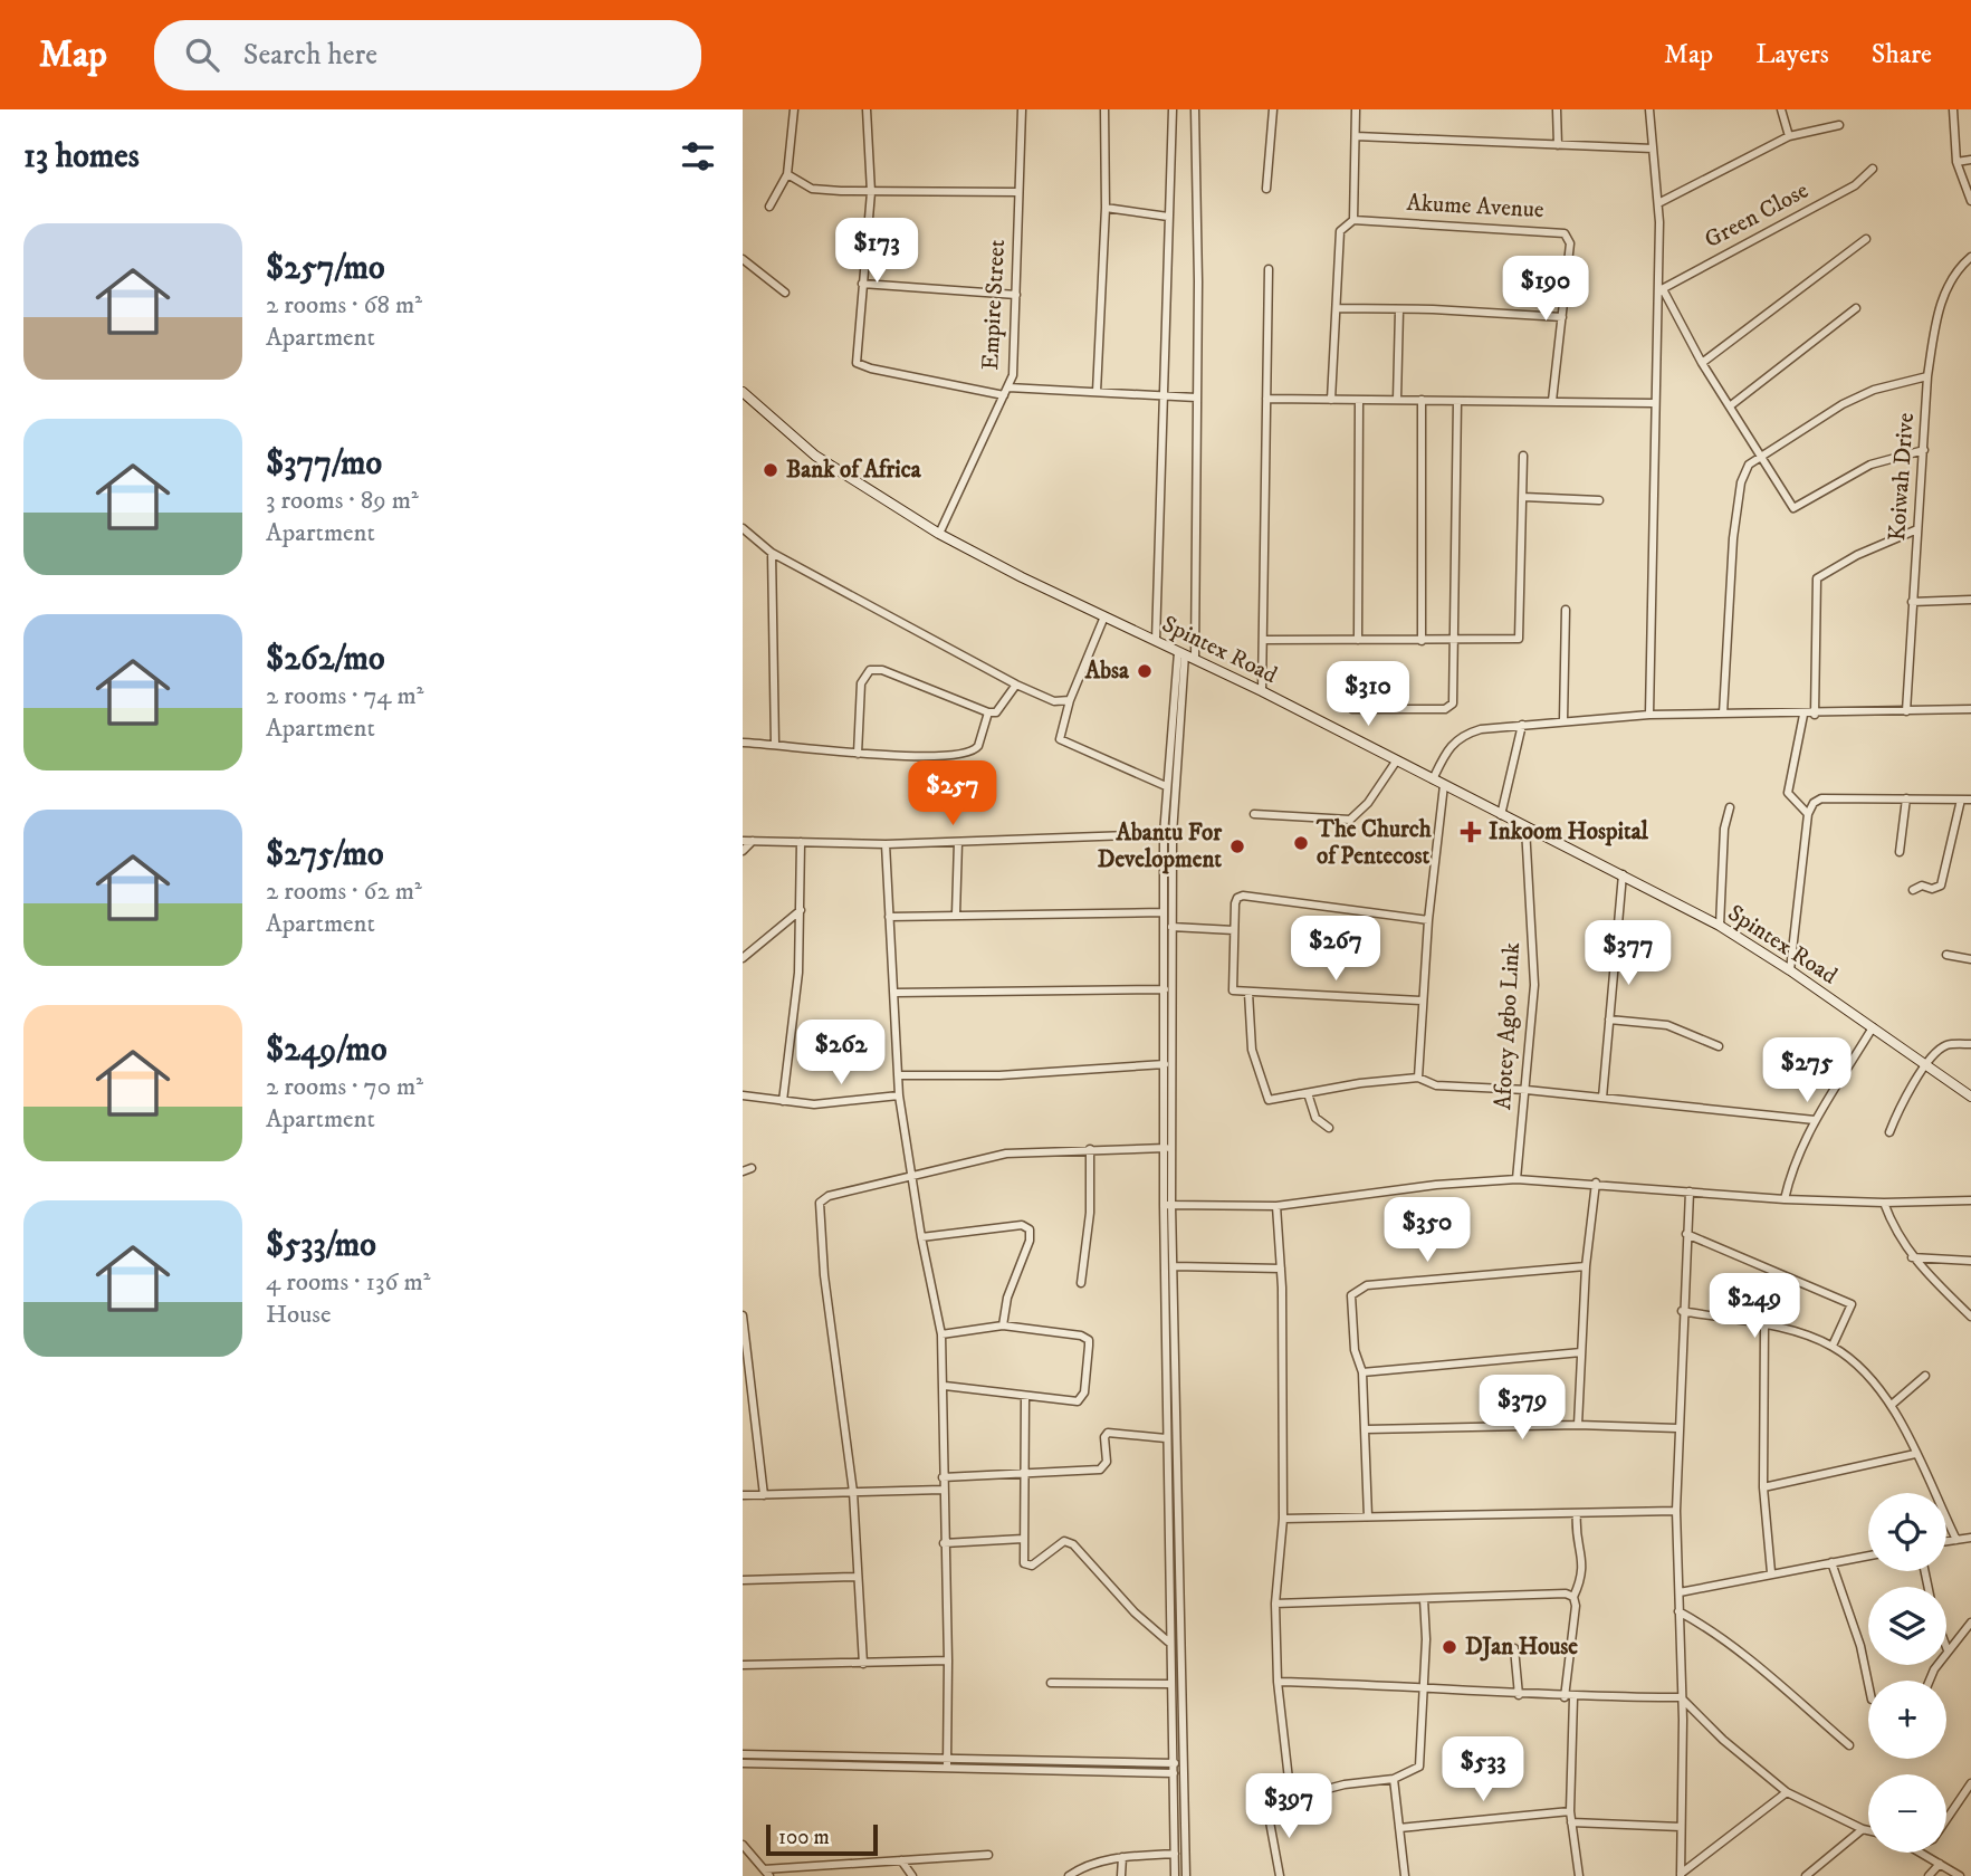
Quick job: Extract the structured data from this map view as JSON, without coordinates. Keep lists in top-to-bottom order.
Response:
{
  "streets": {
    "main road": ["Spintex Road"],
    "street": [
      "Akume Avenue",
      "Green Close",
      "Empire Street",
      "Koiwah Drive",
      "Afotey Agbo Link"
    ]
  },
  "crossings": [
    ["Empire Street", "Spintex Road"],
    ["Spintex Road", "Afotey Agbo Link"]
  ],
  "places": {
    "other": [
      "Bank of Africa",
      "Absa",
      "The Church of Pentecost",
      "Abantu For Development",
      "DJan House"
    ],
    "health": ["Inkoom Hospital"]
  },
  "scale_bar": "100 m",
  "page": {
    "header": "Map",
    "search": "Search here",
    "nav": ["Map", "Layers", "Share"],
    "heading": "13 homes",
    "list": [
      {
        "name": "$257/mo",
        "note": "2 rooms · 68 m² · Apartment"
      },
      {
        "name": "$377/mo",
        "note": "3 rooms · 89 m² · Apartment"
      },
      {
        "name": "$262/mo",
        "note": "2 rooms · 74 m² · Apartment"
      },
      {
        "name": "$275/mo",
        "note": "2 rooms · 62 m² · Apartment"
      },
      {
        "name": "$249/mo",
        "note": "2 rooms · 70 m² · Apartment"
      },
      {
        "name": "$533/mo",
        "note": "4 rooms · 136 m² · House"
      }
    ],
    "price": [
      "$173",
      "$190",
      "$310",
      "$257",
      "$267",
      "$377",
      "$262",
      "$275",
      "$350",
      "$249",
      "$379",
      "$533",
      "$397"
    ],
    "map_buttons": ["+", "−"],
    "scale": "100 m"
  }
}
